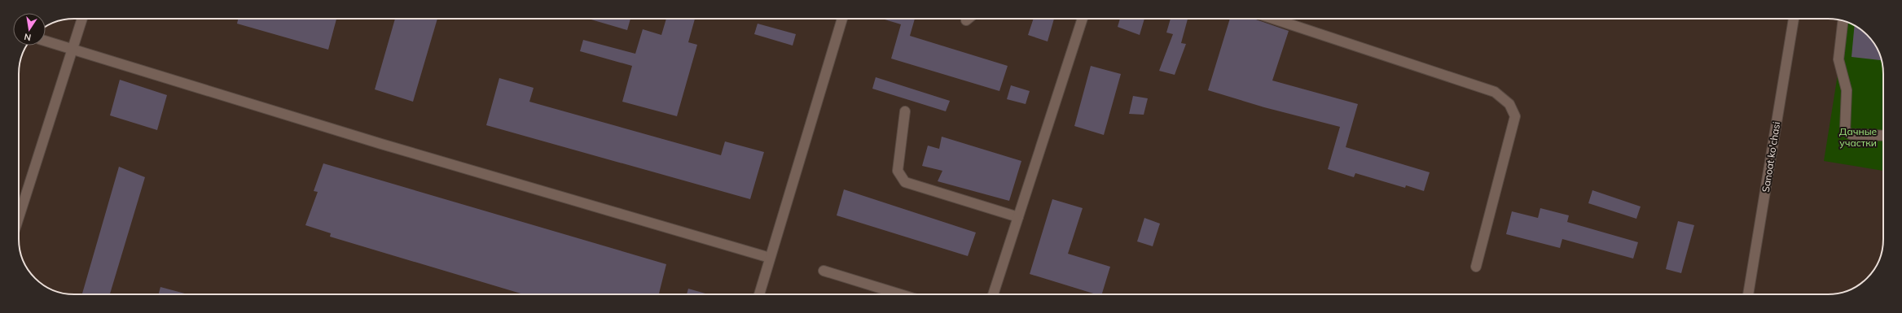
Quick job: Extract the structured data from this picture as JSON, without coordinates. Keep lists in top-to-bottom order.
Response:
{
  "streets": {
    "street": ["Sanoat ko'chasi"]
  },
  "parks": ["Дачные участки"],
  "north": "bottom"
}
